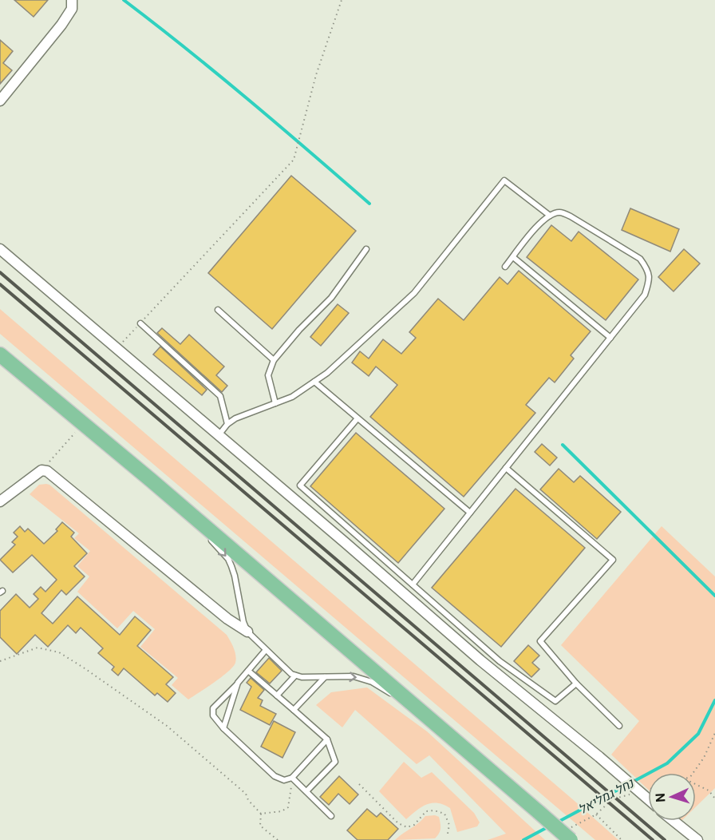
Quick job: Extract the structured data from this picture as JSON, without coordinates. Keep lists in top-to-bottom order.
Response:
{
  "water": ["נחל גמליאל"],
  "north": "left"
}
